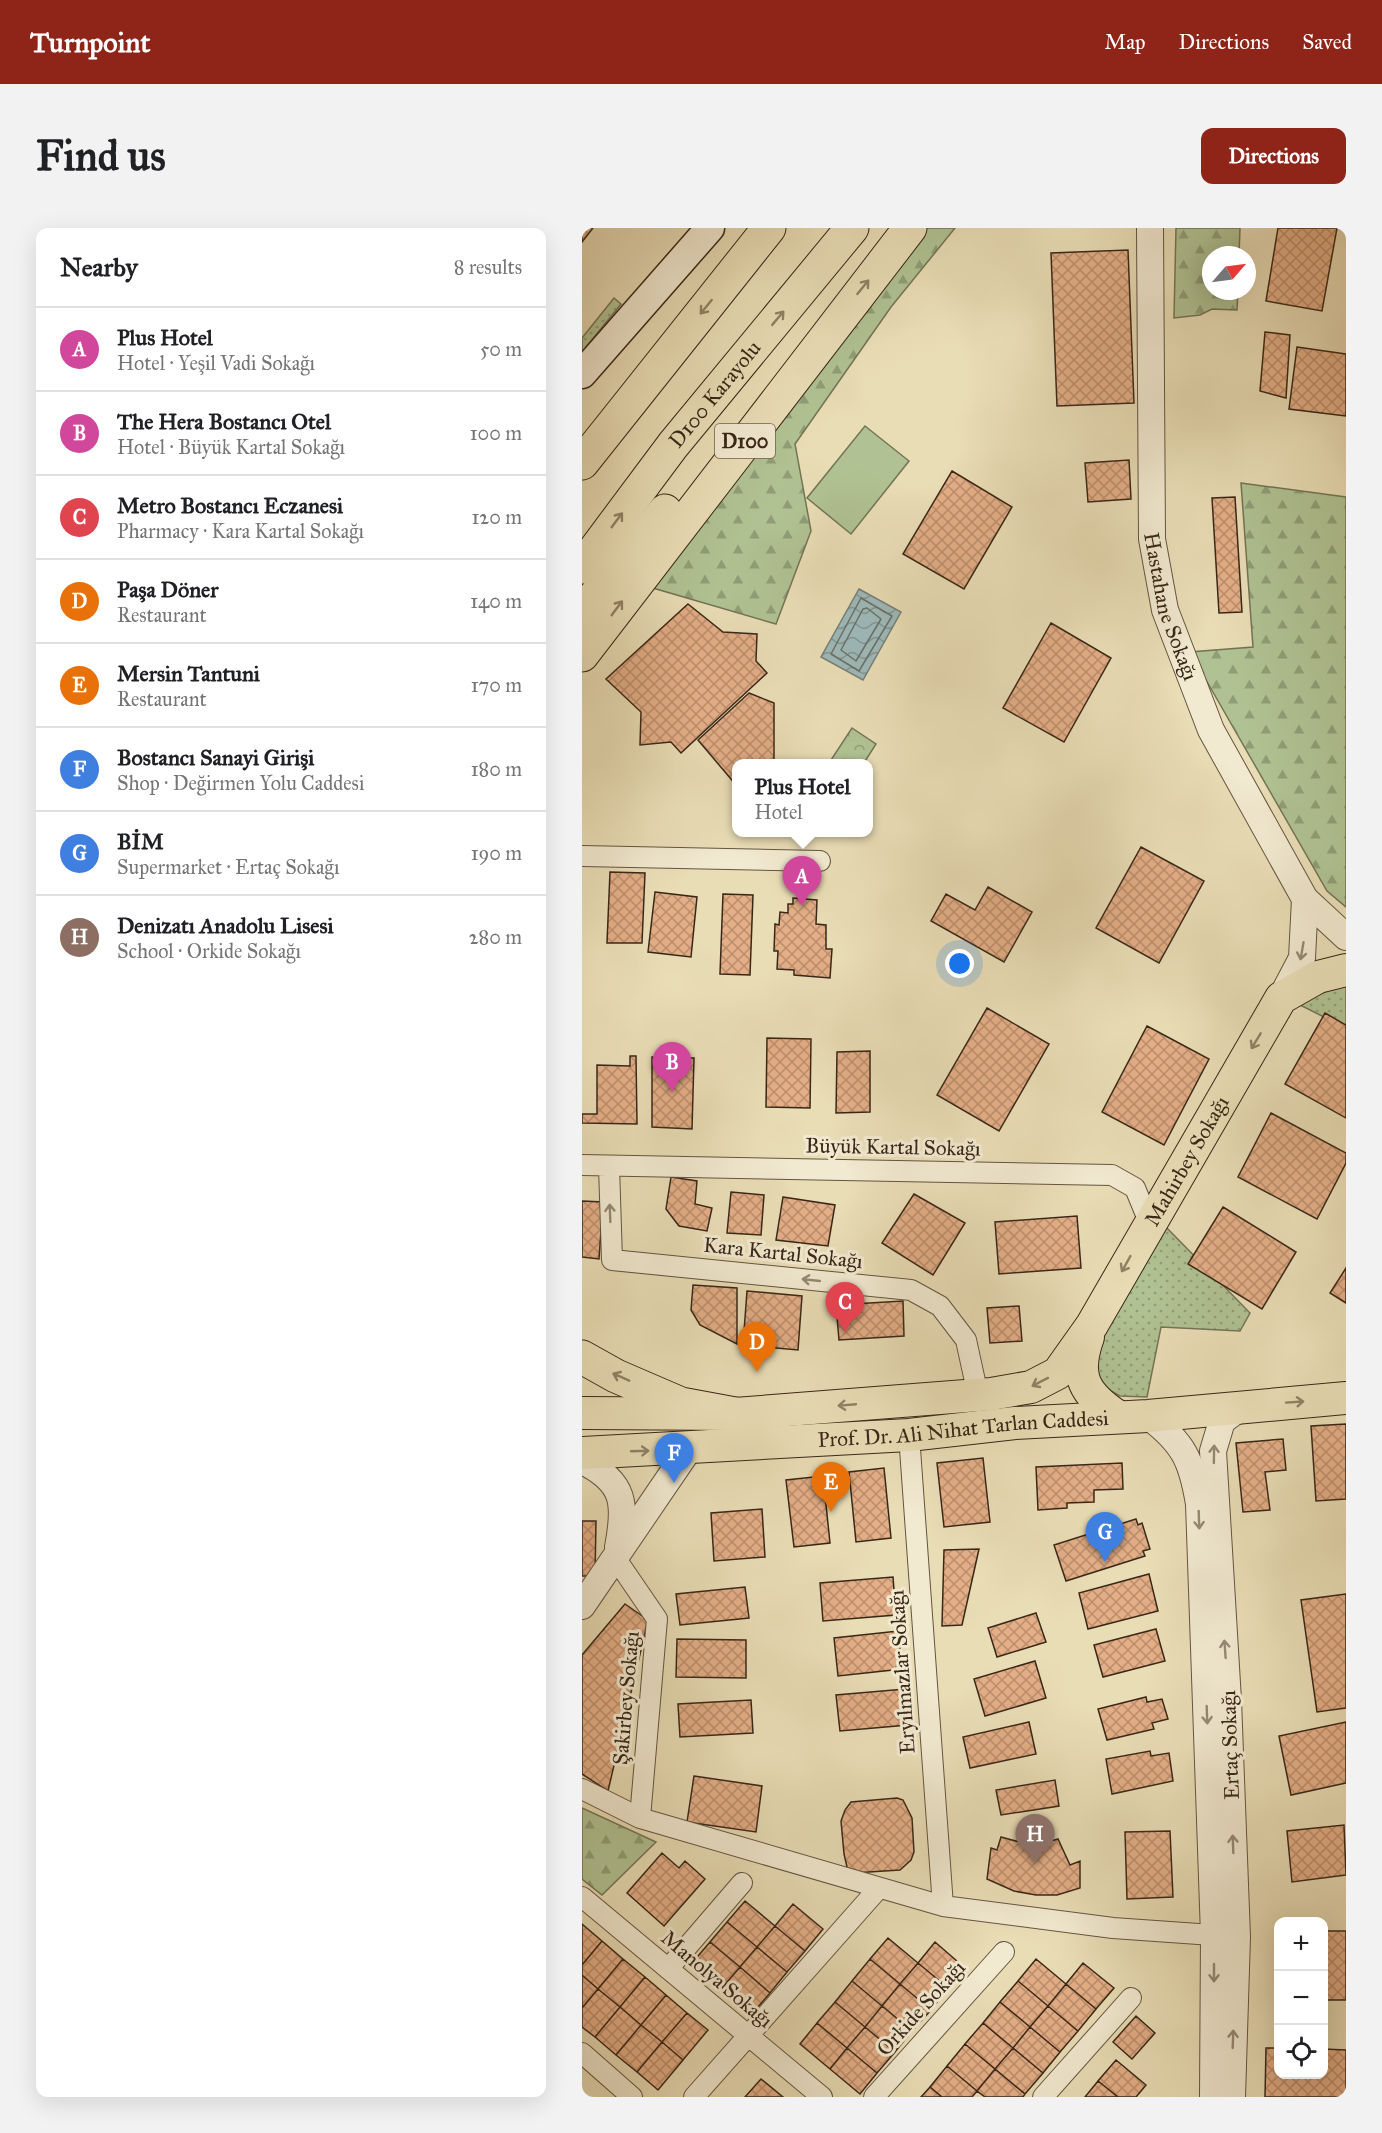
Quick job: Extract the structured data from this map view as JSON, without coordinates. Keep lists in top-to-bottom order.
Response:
{
  "streets": {
    "highway": ["D100 Karayolu", "D100"],
    "main road": ["Mahirbey Sokağı", "Prof. Dr. Ali Nihat Tarlan Caddesi"],
    "street": [
      "Hastahane Sokağı",
      "Büyük Kartal Sokağı",
      "Kara Kartal Sokağı",
      "Eryılmazlar Sokağı",
      "Şakirbey Sokağı",
      "Ertaç Sokağı",
      "Manolya Sokağı",
      "Orkide Sokağı"
    ]
  },
  "crossings": [
    ["Hastahane Sokağı", "Mahirbey Sokağı"],
    ["Büyük Kartal Sokağı", "Mahirbey Sokağı"],
    ["Büyük Kartal Sokağı", "Kara Kartal Sokağı"],
    ["Mahirbey Sokağı", "Prof. Dr. Ali Nihat Tarlan Caddesi"],
    ["Kara Kartal Sokağı", "Prof. Dr. Ali Nihat Tarlan Caddesi"],
    ["Prof. Dr. Ali Nihat Tarlan Caddesi", "Eryılmazlar Sokağı"],
    ["Prof. Dr. Ali Nihat Tarlan Caddesi", "Ertaç Sokağı"]
  ],
  "one_way": ["Mahirbey Sokağı", "Kara Kartal Sokağı"],
  "north": "top right",
  "page": {
    "header": "Turnpoint",
    "nav": ["Map", "Directions", "Saved"],
    "buttons": "Directions",
    "title": "Find us",
    "heading": ["Nearby", "8 results"],
    "list": [
      {
        "mark": "A",
        "name": "Plus Hotel",
        "note": "Hotel · Yeşil Vadi Sokağı",
        "value": "50 m"
      },
      {
        "mark": "B",
        "name": "The Hera Bostancı Otel",
        "note": "Hotel · Büyük Kartal Sokağı",
        "value": "100 m"
      },
      {
        "mark": "C",
        "name": "Metro Bostancı Eczanesi",
        "note": "Pharmacy · Kara Kartal Sokağı",
        "value": "120 m"
      },
      {
        "mark": "D",
        "name": "Paşa Döner",
        "note": "Restaurant",
        "value": "140 m"
      },
      {
        "mark": "E",
        "name": "Mersin Tantuni",
        "note": "Restaurant",
        "value": "170 m"
      },
      {
        "mark": "F",
        "name": "Bostancı Sanayi Girişi",
        "note": "Shop · Değirmen Yolu Caddesi",
        "value": "180 m"
      },
      {
        "mark": "G",
        "name": "BİM",
        "note": "Supermarket · Ertaç Sokağı",
        "value": "190 m"
      },
      {
        "mark": "H",
        "name": "Denizatı Anadolu Lisesi",
        "note": "School · Orkide Sokağı",
        "value": "280 m"
      }
    ],
    "popup": ["Plus Hotel", "Hotel"],
    "pins": [
      "A",
      "B",
      "C",
      "D",
      "F",
      "E",
      "G",
      "H"
    ],
    "map_buttons": ["+", "−"]
  }
}
